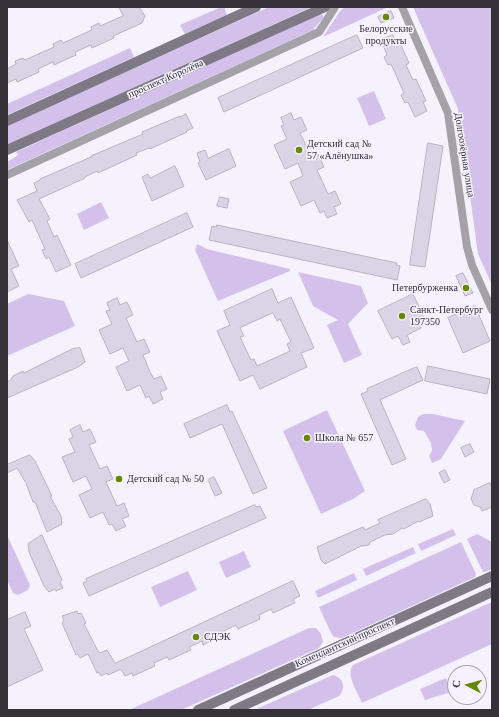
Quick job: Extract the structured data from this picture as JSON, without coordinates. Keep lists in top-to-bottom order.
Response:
{
  "streets": {
    "street": ["проспект Королёва", "Долгоозёрная улица", "Комендантский проспект"]
  },
  "places": [
    "Белорусские продукты",
    "Детский сад № 57 «Алёнушка»",
    "Петербурженка",
    "Санкт-Петербург 197350",
    "Школа № 657",
    "Детский сад № 50",
    "СДЭК"
  ],
  "north": "left"
}
